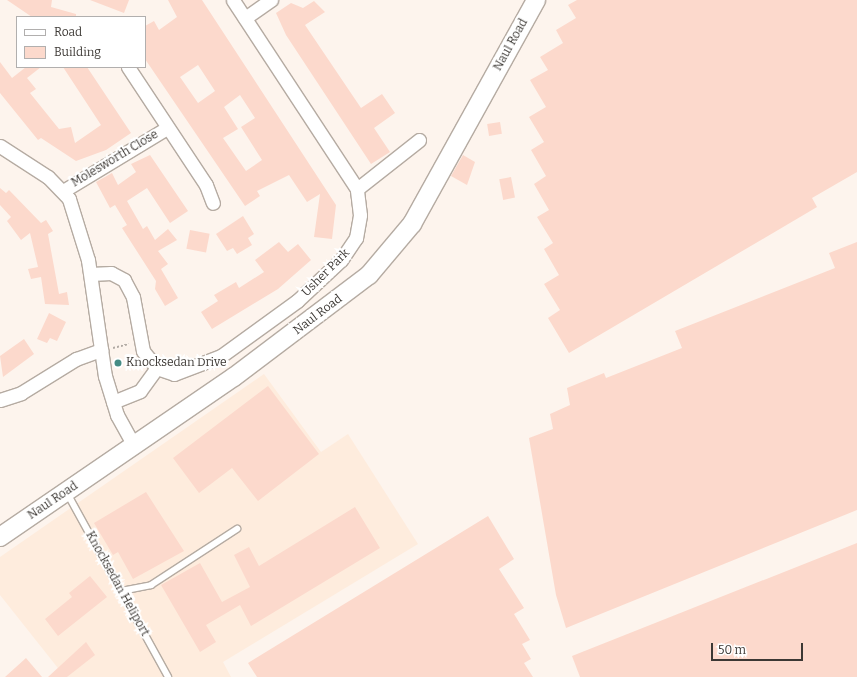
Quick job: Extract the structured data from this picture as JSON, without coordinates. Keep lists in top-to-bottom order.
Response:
{
  "streets": {
    "main road": ["Naul Road"],
    "street": ["Molesworth Close", "Usher Park"],
    "lane": ["Knocksedan Heliport"]
  },
  "crossings": [
    ["Naul Road", "Knocksedan Heliport"]
  ],
  "places": ["Knocksedan Drive"],
  "legend": ["Road", "Building"],
  "scale_bar": "50 m"
}
